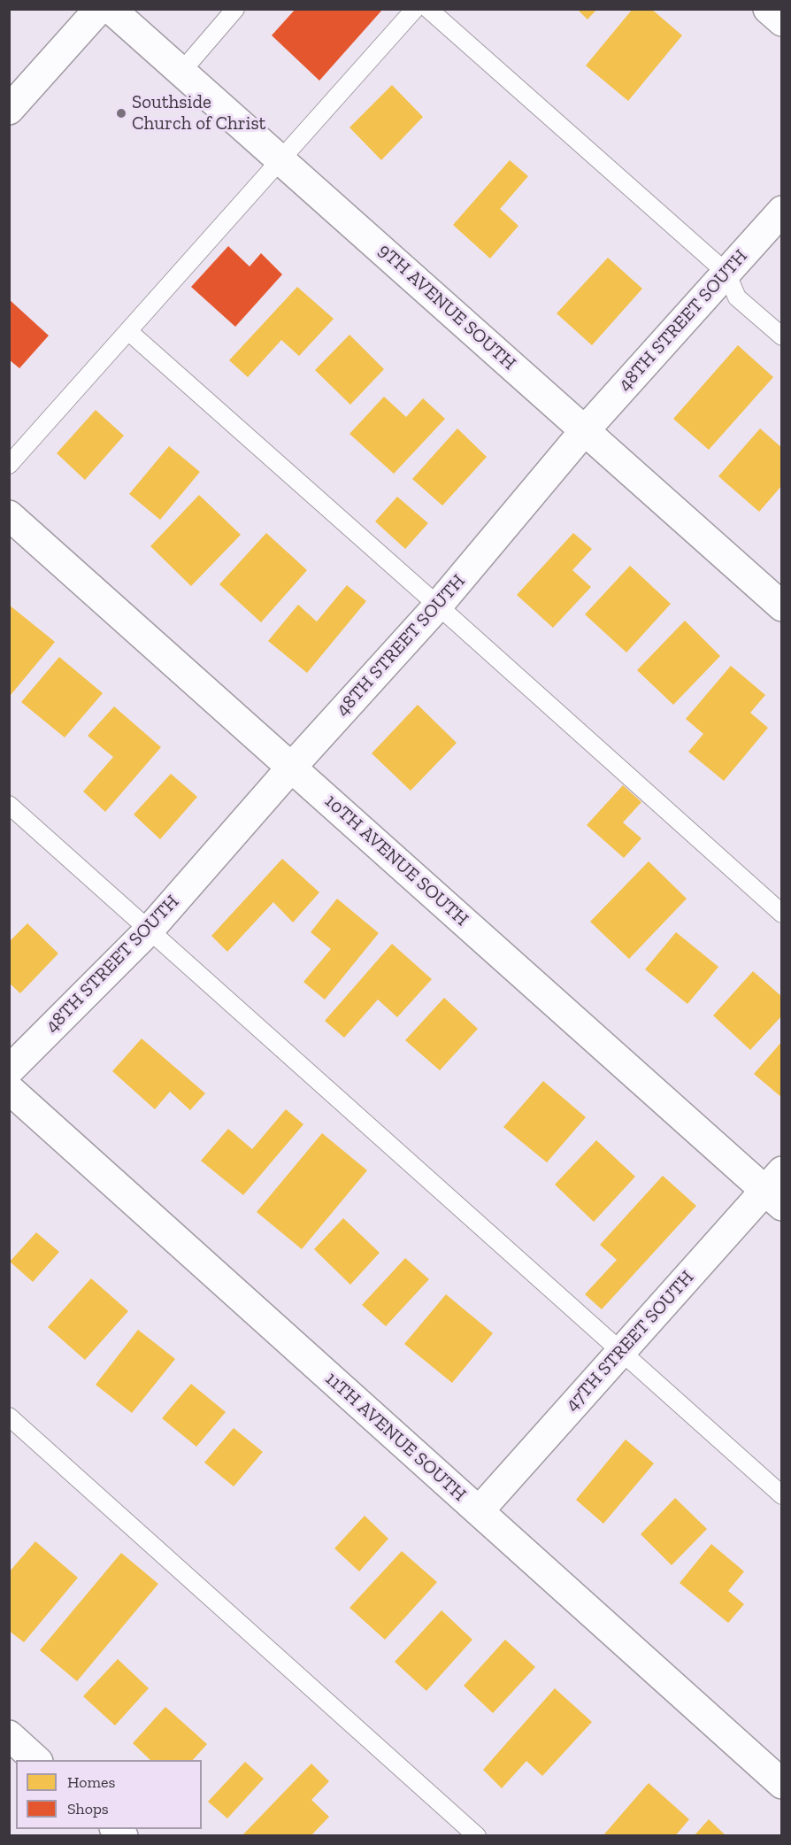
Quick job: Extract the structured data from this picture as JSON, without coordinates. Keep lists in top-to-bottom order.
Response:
{
  "streets": {
    "street": [
      "9TH AVENUE SOUTH",
      "48TH STREET SOUTH",
      "10TH AVENUE SOUTH",
      "47TH STREET SOUTH",
      "11TH AVENUE SOUTH"
    ]
  },
  "crossings": [
    ["9TH AVENUE SOUTH", "48TH STREET SOUTH"],
    ["48TH STREET SOUTH", "10TH AVENUE SOUTH"],
    ["10TH AVENUE SOUTH", "47TH STREET SOUTH"],
    ["47TH STREET SOUTH", "11TH AVENUE SOUTH"]
  ],
  "places": ["Southside Church of Christ"],
  "legend": ["Homes", "Shops"]
}
